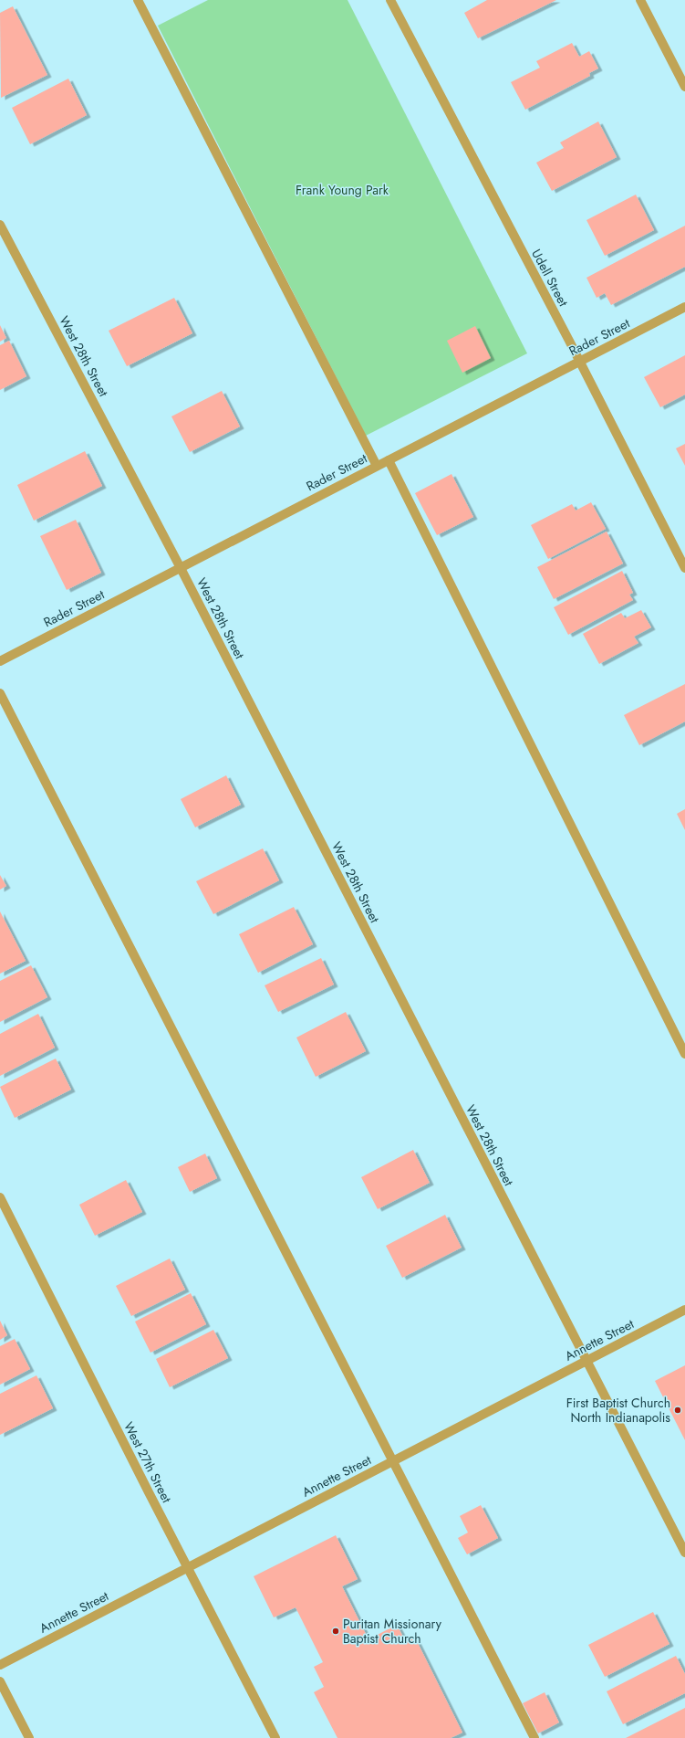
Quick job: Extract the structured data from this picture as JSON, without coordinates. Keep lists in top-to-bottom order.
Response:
{
  "streets": {
    "street": [
      "Udell Street",
      "Rader Street",
      "West 28th Street",
      "Annette Street",
      "West 27th Street"
    ]
  },
  "crossings": [
    ["Udell Street", "Rader Street"],
    ["Rader Street", "West 28th Street"],
    ["West 28th Street", "Annette Street"],
    ["Annette Street", "West 27th Street"]
  ],
  "parks": ["Frank Young Park"],
  "places": ["First Baptist Church North Indianapolis", "Puritan Missionary Baptist Church"]
}
